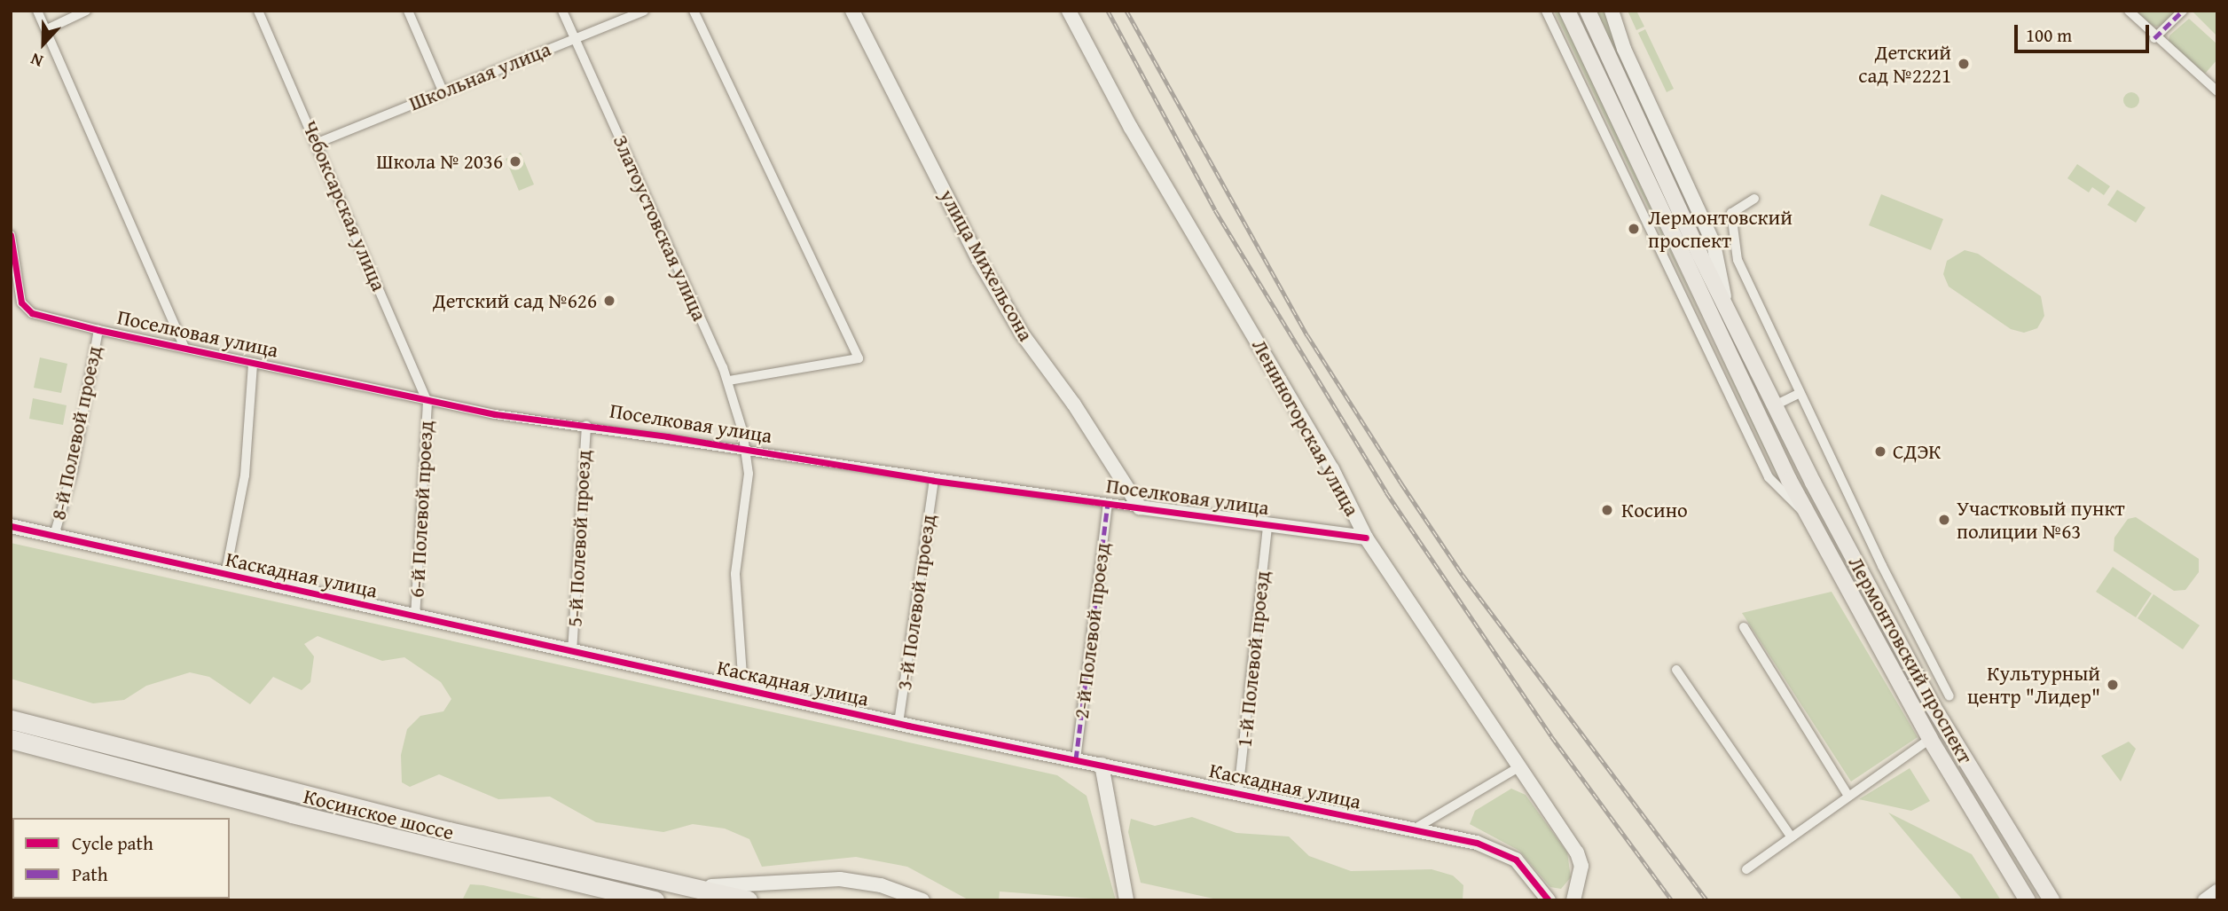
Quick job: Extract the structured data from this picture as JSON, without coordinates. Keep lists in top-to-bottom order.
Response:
{
  "streets": {
    "highway": ["Косинское шоссе"],
    "main road": ["Лермонтовский проспект"],
    "street": [
      "Школьная улица",
      "Чебоксарская улица",
      "Златоустовская улица",
      "улица Михельсона",
      "Поселковая улица",
      "Лениногорская улица",
      "8-й Полевой проезд",
      "6-й Полевой проезд",
      "5-й Полевой проезд",
      "Каскадная улица",
      "3-й Полевой проезд",
      "2-й Полевой проезд",
      "1-й Полевой проезд"
    ]
  },
  "crossings": [
    ["Школьная улица", "Чебоксарская улица"],
    ["Школьная улица", "Златоустовская улица"],
    ["Чебоксарская улица", "Поселковая улица"],
    ["Чебоксарская улица", "6-й Полевой проезд"],
    ["Златоустовская улица", "Поселковая улица"],
    ["Златоустовская улица", "Каскадная улица"],
    ["улица Михельсона", "Поселковая улица"],
    ["Поселковая улица", "Лениногорская улица"],
    ["Поселковая улица", "8-й Полевой проезд"],
    ["Поселковая улица", "6-й Полевой проезд"],
    ["Поселковая улица", "5-й Полевой проезд"],
    ["Поселковая улица", "3-й Полевой проезд"],
    ["Поселковая улица", "2-й Полевой проезд"],
    ["Поселковая улица", "1-й Полевой проезд"],
    ["8-й Полевой проезд", "Каскадная улица"],
    ["6-й Полевой проезд", "Каскадная улица"],
    ["5-й Полевой проезд", "Каскадная улица"],
    ["Каскадная улица", "3-й Полевой проезд"],
    ["Каскадная улица", "2-й Полевой проезд"],
    ["Каскадная улица", "1-й Полевой проезд"]
  ],
  "places": [
    "Детский сад №2221",
    "Школа № 2036",
    "Лермонтовский проспект",
    "Детский сад №626",
    "СДЭК",
    "Косино",
    "Участковый пункт полиции №63",
    "Культурный центр \"Лидер\""
  ],
  "legend": ["Cycle path", "Path"],
  "scale_bar": "100 m",
  "north": "bottom"
}
